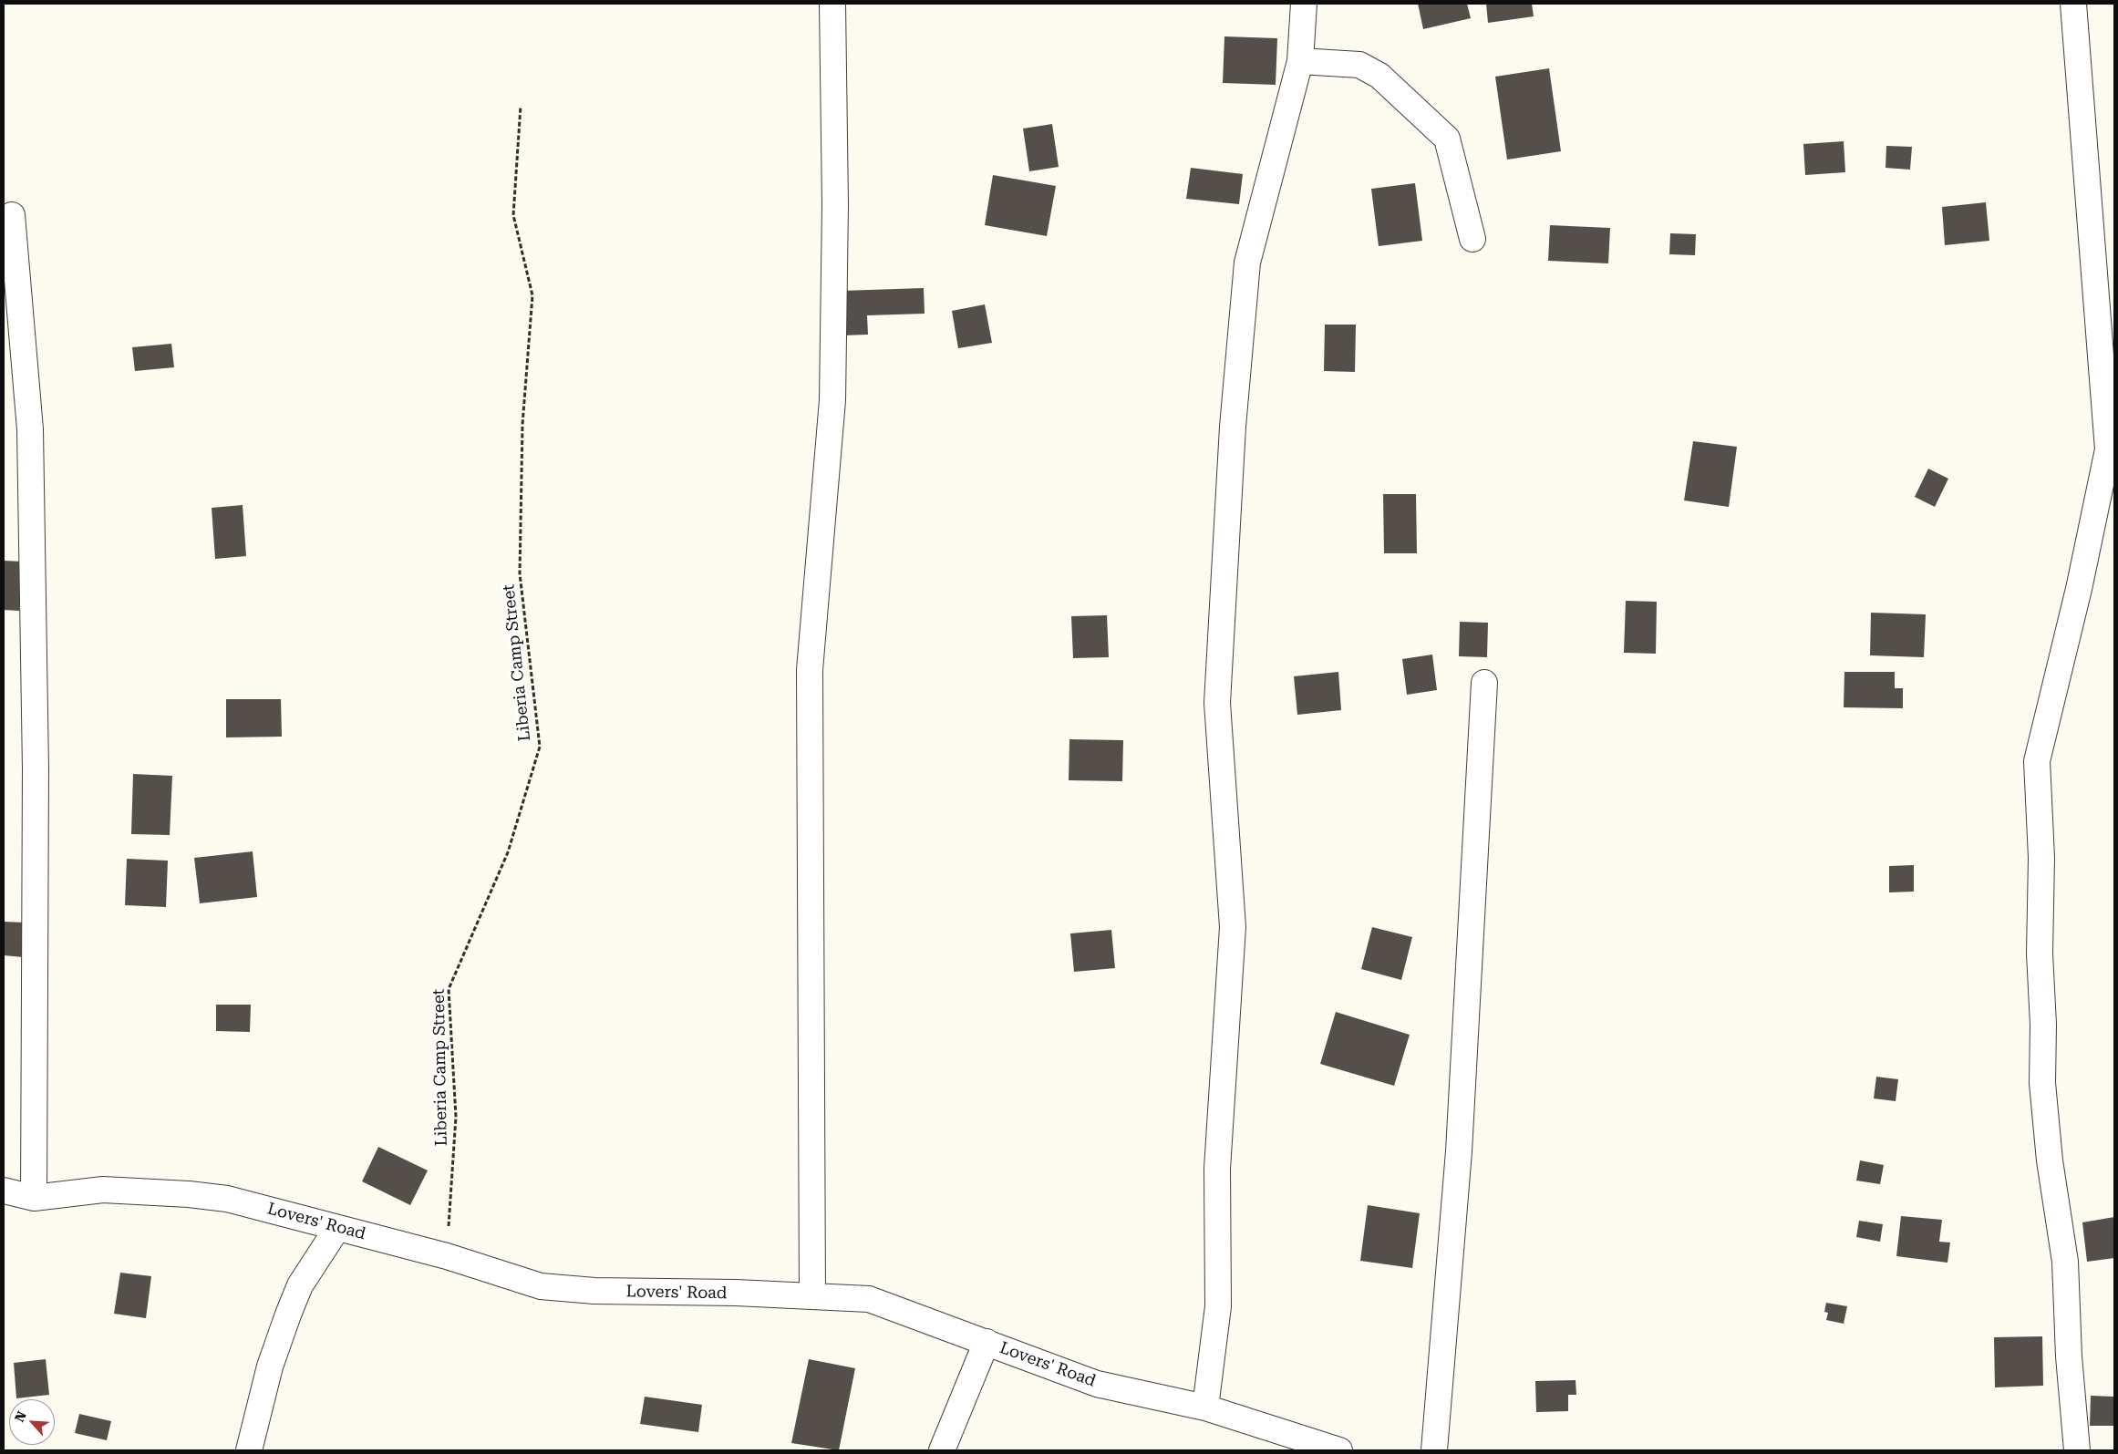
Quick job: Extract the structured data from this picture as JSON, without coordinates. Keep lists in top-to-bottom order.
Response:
{
  "streets": {
    "street": ["Lovers' Road"],
    "path": ["Liberia Camp Street"]
  },
  "crossings": [
    ["Liberia Camp Street", "Lovers' Road"]
  ],
  "north": "top left"
}
